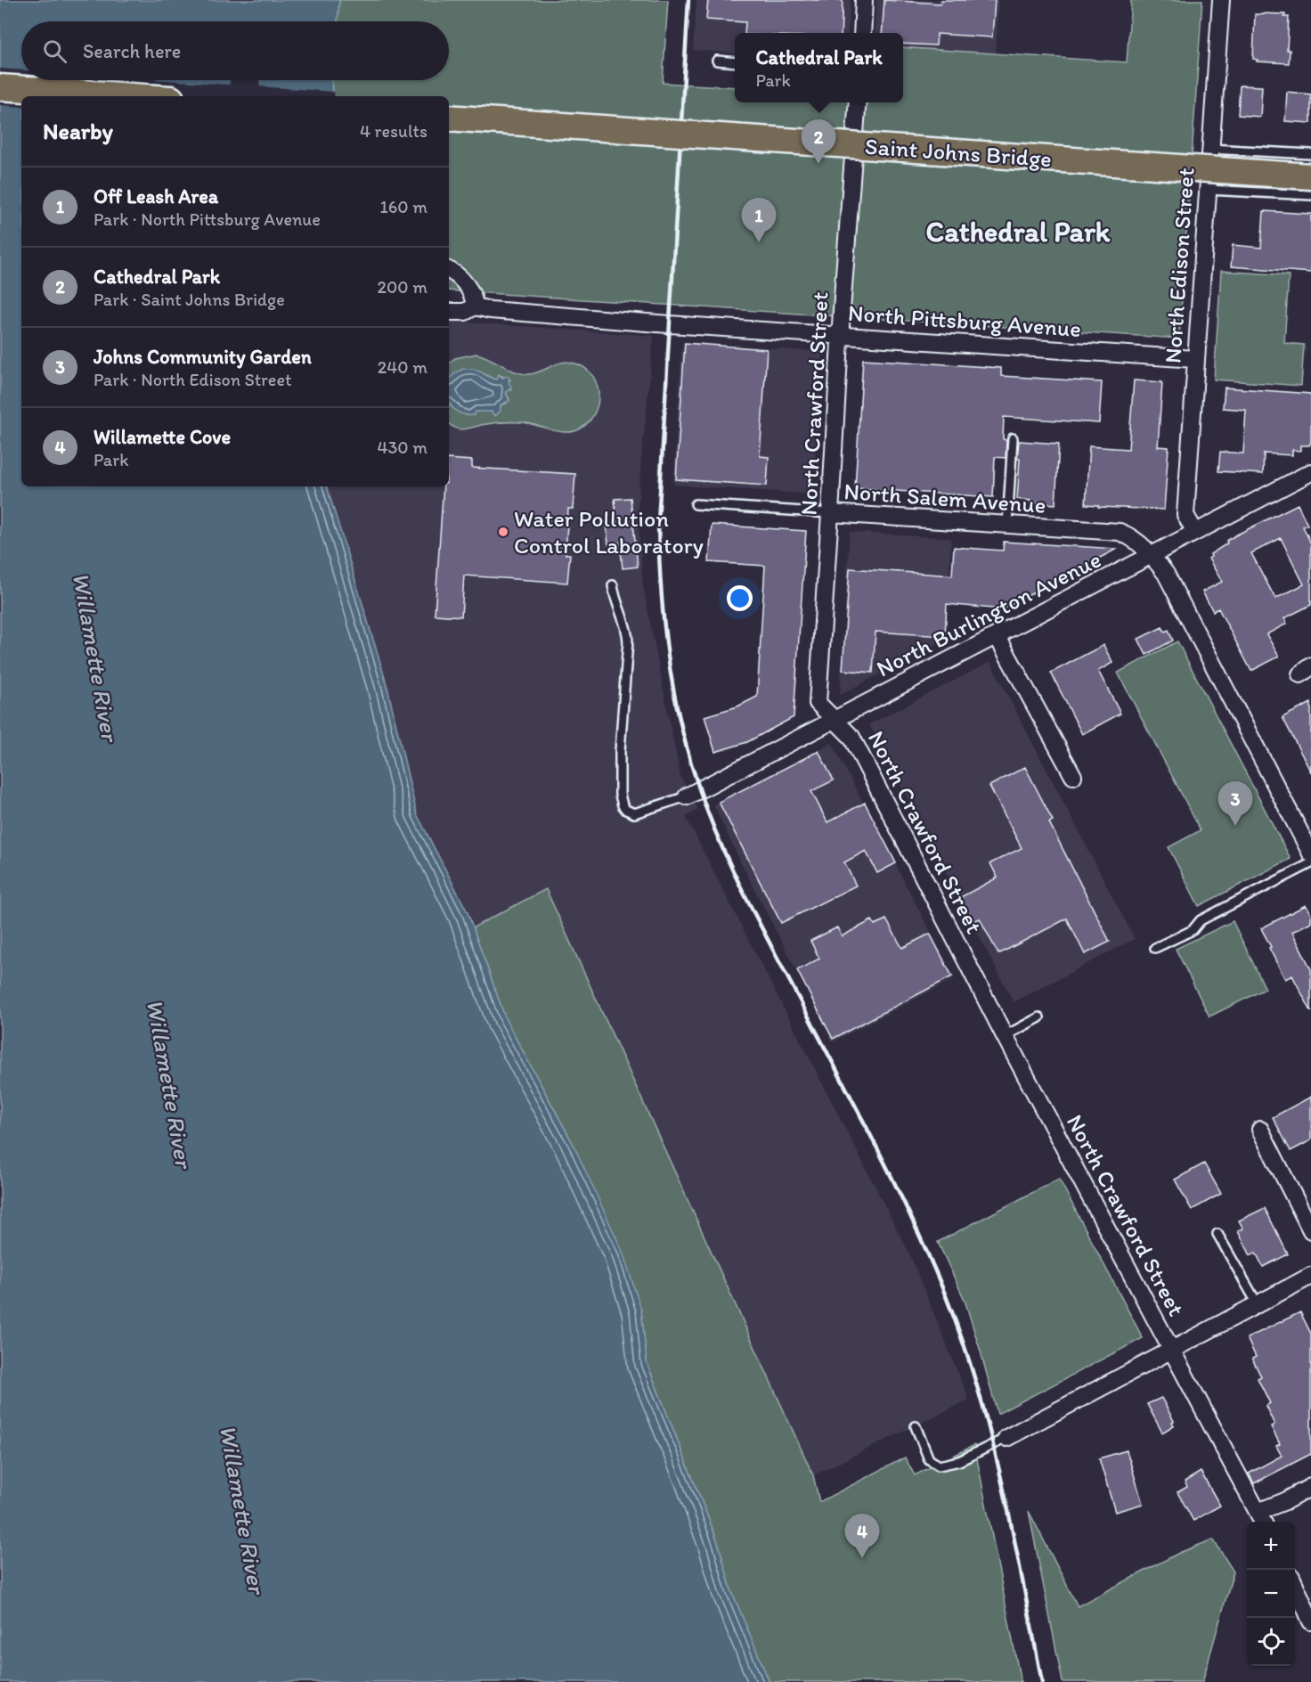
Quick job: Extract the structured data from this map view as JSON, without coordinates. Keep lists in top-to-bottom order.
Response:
{
  "streets": {
    "main road": ["Saint Johns Bridge"],
    "street": [
      "North Edison Street",
      "North Pittsburg Avenue",
      "North Crawford Street",
      "North Salem Avenue",
      "North Burlington Avenue"
    ]
  },
  "crossings": [
    ["North Edison Street", "North Pittsburg Avenue"],
    ["North Edison Street", "North Burlington Avenue"],
    ["North Pittsburg Avenue", "North Crawford Street"],
    ["North Crawford Street", "North Salem Avenue"],
    ["North Crawford Street", "North Burlington Avenue"],
    ["North Salem Avenue", "North Burlington Avenue"]
  ],
  "districts": ["Cathedral Park"],
  "water": ["Willamette River"],
  "places": ["Water Pollution Control Laboratory"],
  "page": {
    "search": "Search here",
    "popup": ["Cathedral Park", "Park"],
    "heading": ["Nearby", "4 results"],
    "pins": [
      "2",
      "1",
      "3",
      "4"
    ],
    "list": [
      {
        "mark": "1",
        "name": "Off Leash Area",
        "note": "Park · North Pittsburg Avenue",
        "value": "160 m"
      },
      {
        "mark": "2",
        "name": "Cathedral Park",
        "note": "Park · Saint Johns Bridge",
        "value": "200 m"
      },
      {
        "mark": "3",
        "name": "Johns Community Garden",
        "note": "Park · North Edison Street",
        "value": "240 m"
      },
      {
        "mark": "4",
        "name": "Willamette Cove",
        "note": "Park",
        "value": "430 m"
      }
    ],
    "map_buttons": ["+", "−"]
  }
}
